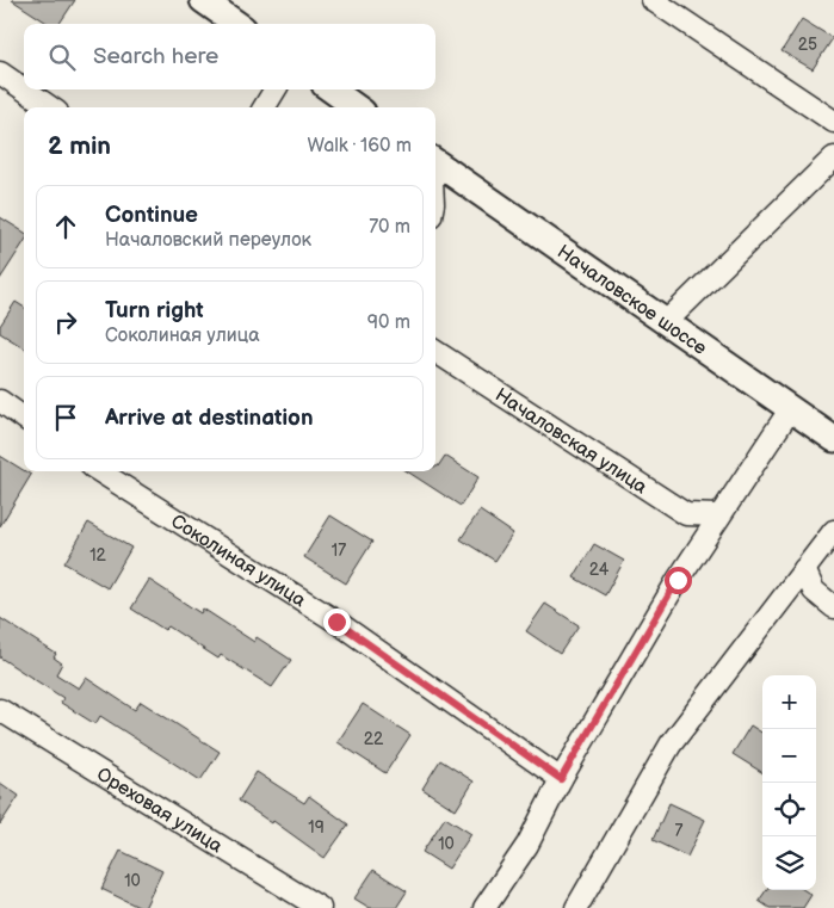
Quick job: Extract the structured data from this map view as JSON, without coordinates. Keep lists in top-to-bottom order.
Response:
{
  "streets": {
    "main road": ["Началовское шоссе"],
    "street": ["Началовская улица", "Соколиная улица", "Ореховая улица"]
  },
  "house_numbers": [
    "25",
    "17",
    "12",
    "24",
    "22",
    "19",
    "7",
    "10",
    "10"
  ],
  "page": {
    "search": "Search here",
    "heading": ["2 min", "Walk · 160 m"],
    "list": [
      ["Continue", "Началовский переулок", "70 m"],
      ["Turn right", "Соколиная улица", "90 m"],
      "Arrive at destination"
    ],
    "map_buttons": ["+", "−"]
  }
}
